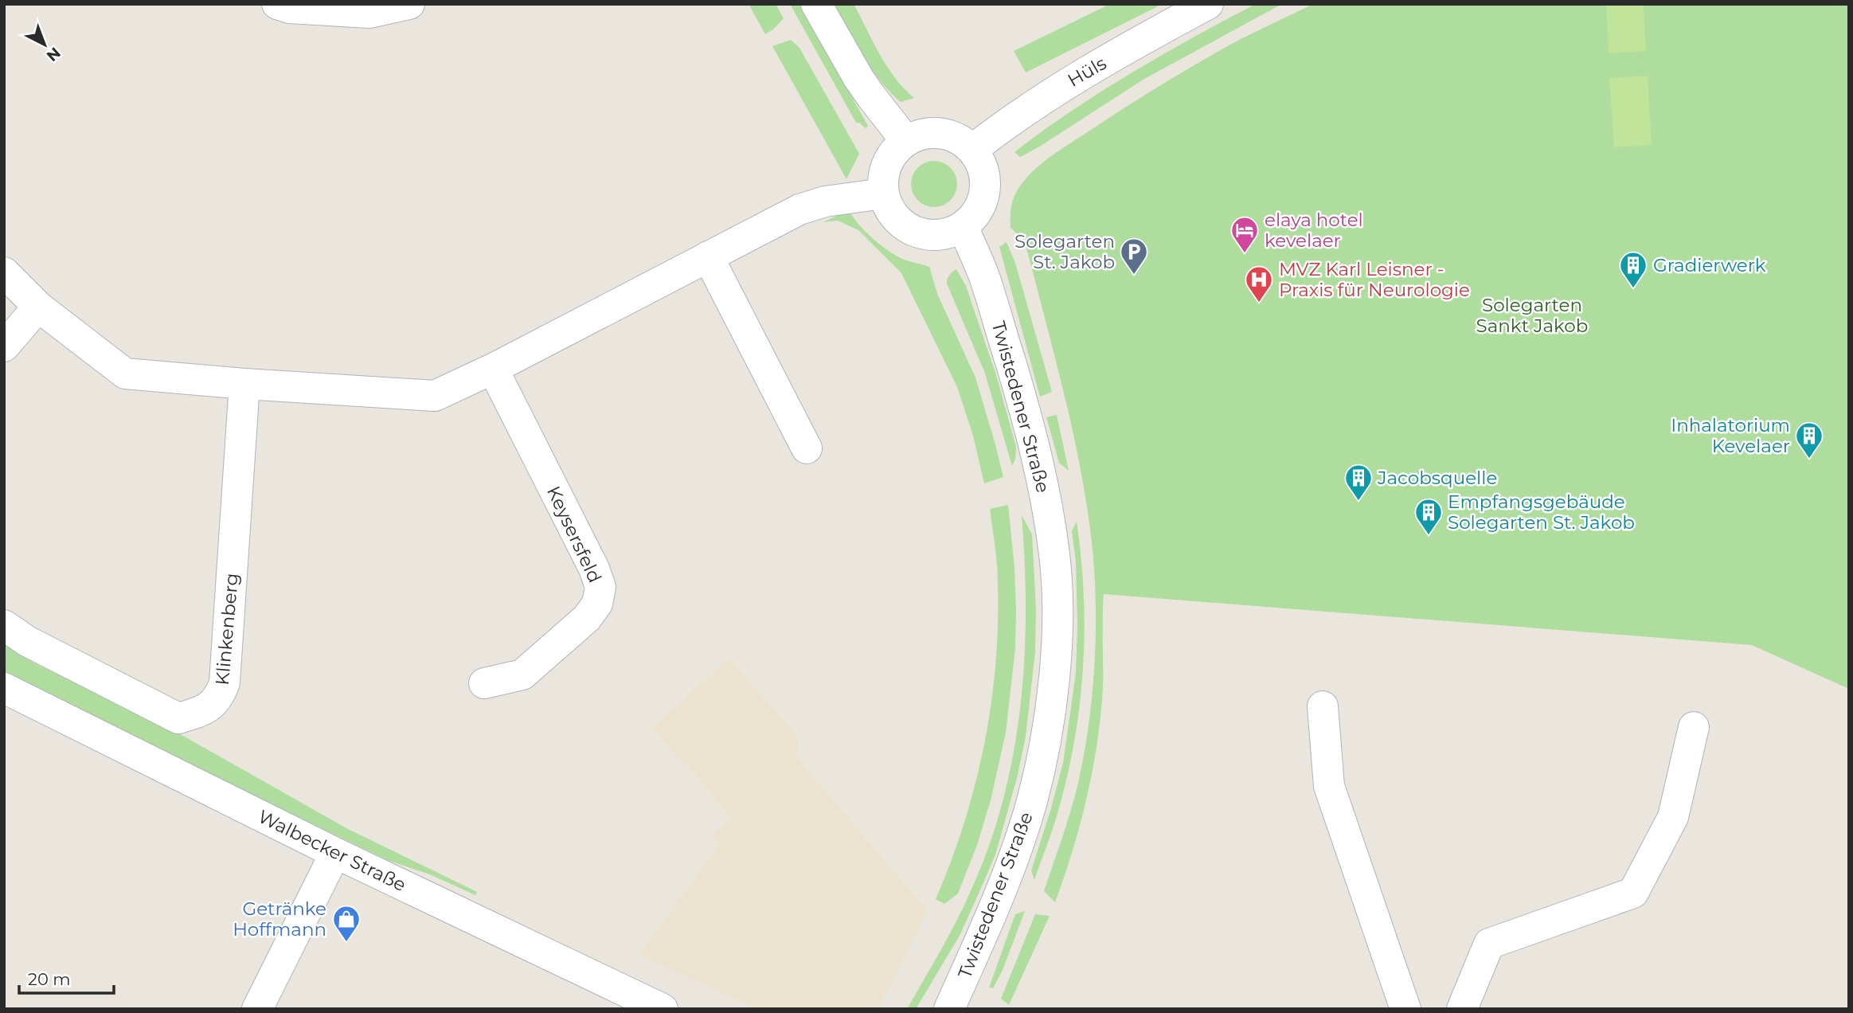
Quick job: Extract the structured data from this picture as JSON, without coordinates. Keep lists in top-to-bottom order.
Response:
{
  "streets": {
    "street": [
      "Hüls",
      "Twistedener Straße",
      "Keysersfeld",
      "Klinkenberg",
      "Walbecker Straße"
    ]
  },
  "crossings": [
    ["Hüls", "Twistedener Straße"]
  ],
  "parks": ["Solegarten Sankt Jakob"],
  "places": {
    "hotel": ["elaya hotel kevelaer"],
    "parking": ["Solegarten St. Jakob"],
    "building": [
      "Gradierwerk",
      "Inhalatorium Kevelaer",
      "Jacobsquelle",
      "Empfangsgebäude Solegarten St. Jakob"
    ],
    "hospital": ["MVZ Karl Leisner - Praxis für Neurologie"],
    "shop": ["Getränke Hoffmann"]
  },
  "scale_bar": "20 m",
  "north": "bottom right"
}
